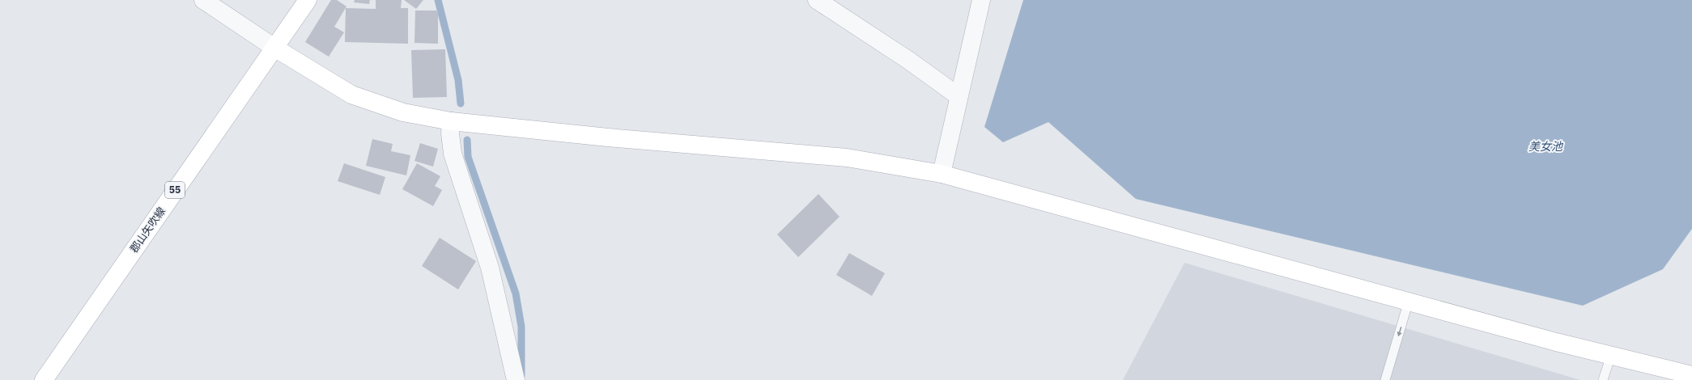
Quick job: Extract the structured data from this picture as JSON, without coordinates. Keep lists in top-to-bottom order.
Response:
{
  "streets": {
    "street": ["55", "郡山矢吹線"]
  },
  "water": ["美女池"]
}
